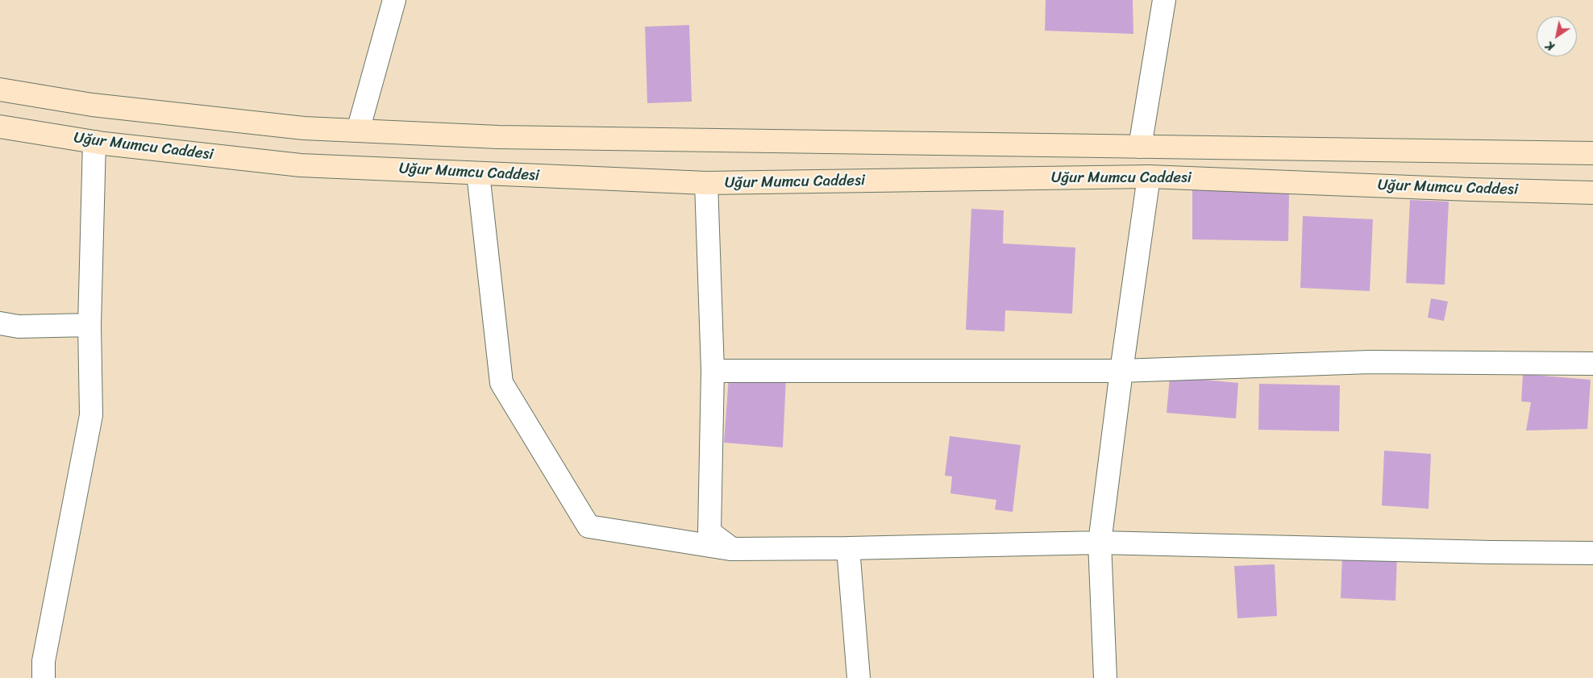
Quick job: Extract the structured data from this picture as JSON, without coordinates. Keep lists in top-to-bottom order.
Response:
{
  "streets": {
    "street": ["Uğur Mumcu Caddesi"]
  },
  "north": "bottom left"
}
